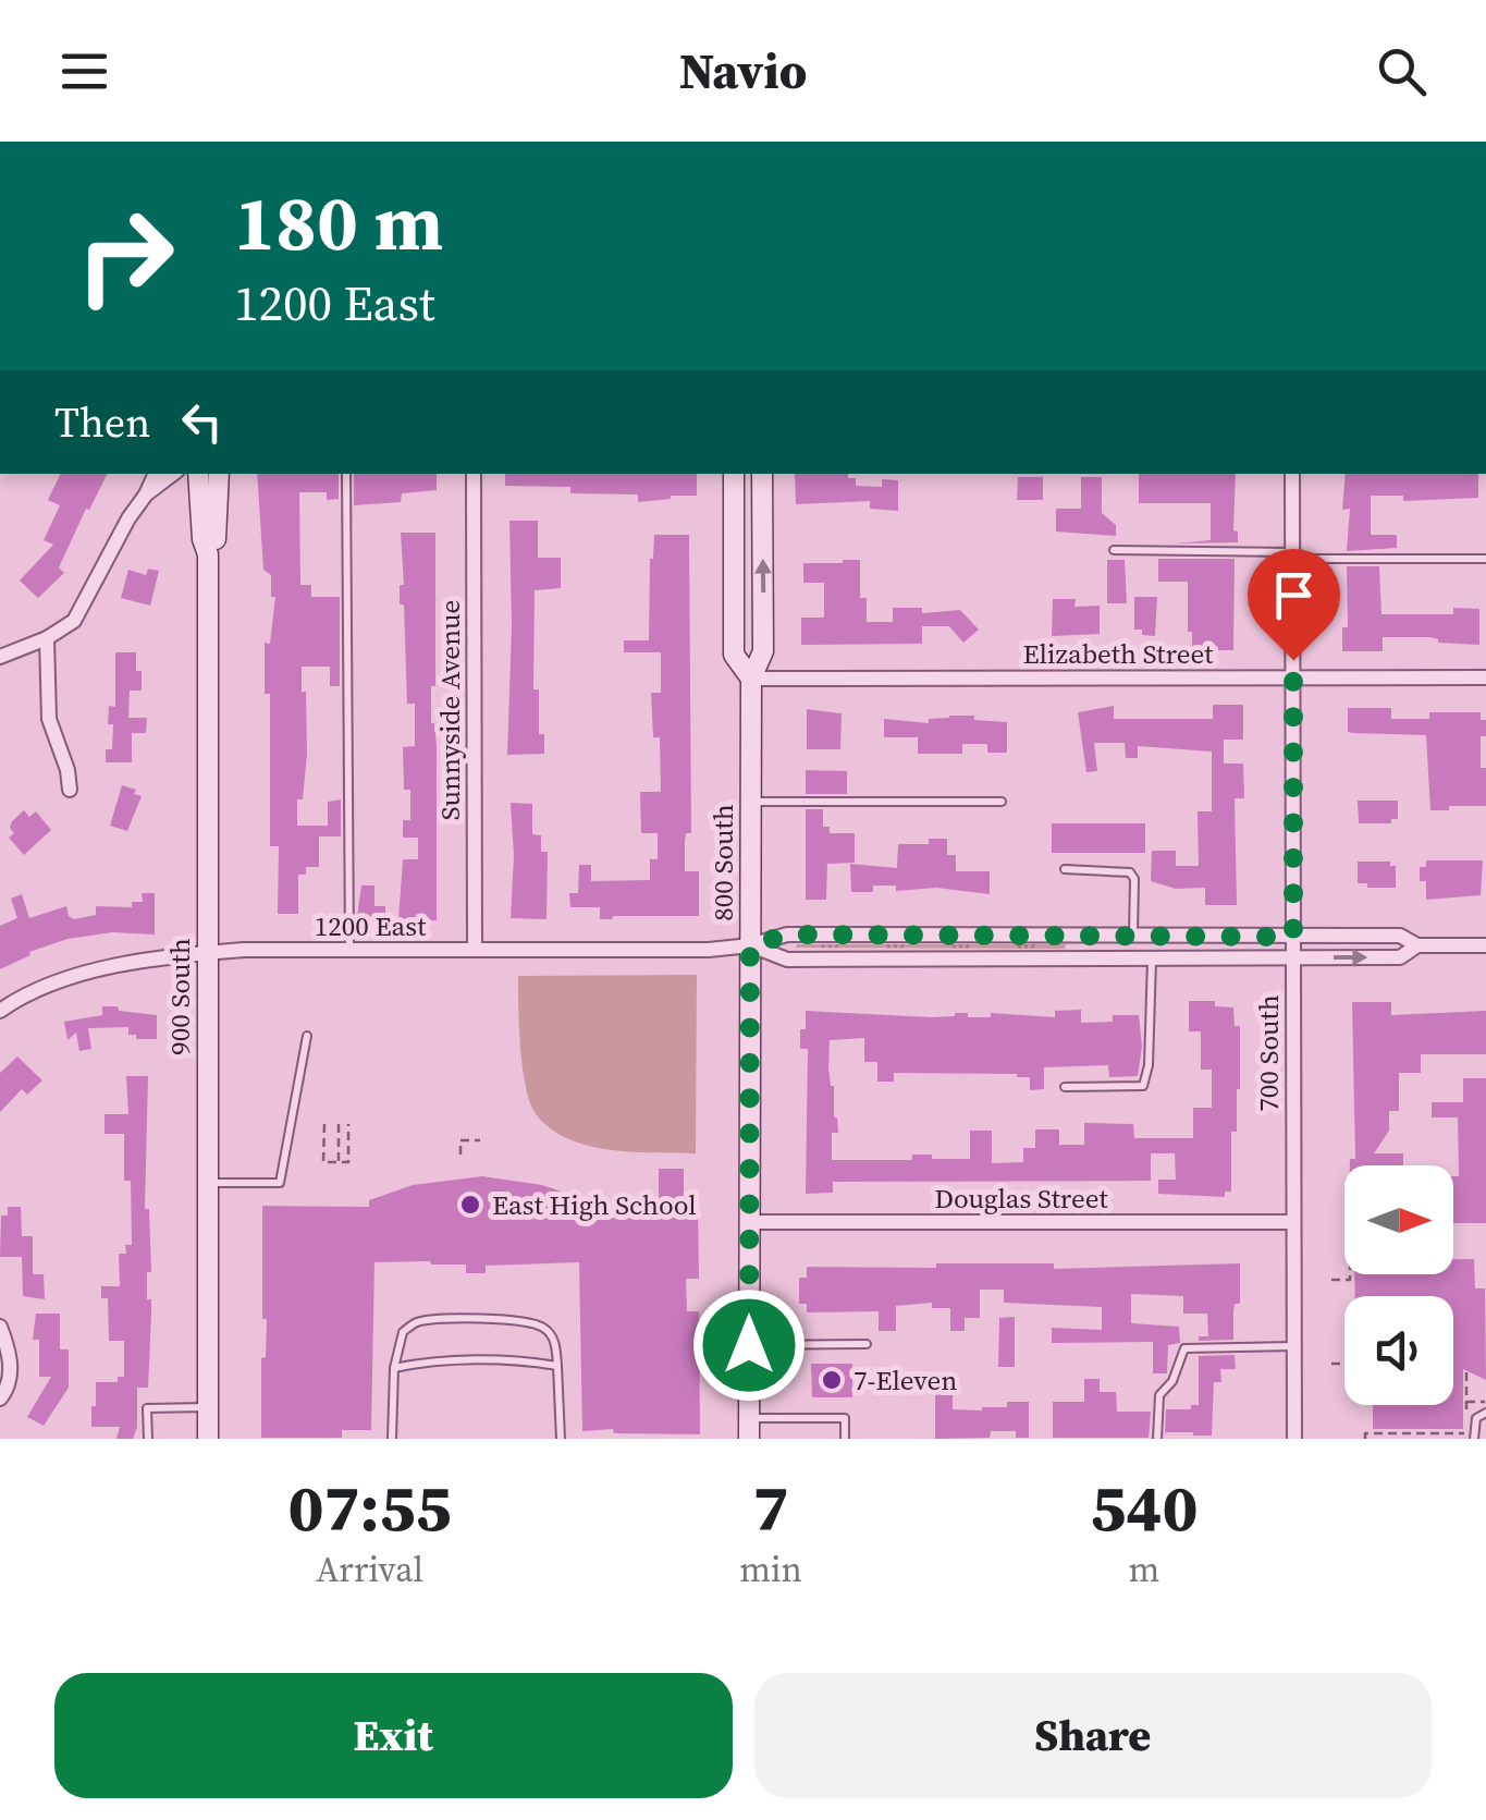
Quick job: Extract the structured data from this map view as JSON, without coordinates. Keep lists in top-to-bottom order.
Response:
{
  "streets": {
    "main road": ["800 South", "900 South"],
    "street": [
      "Elizabeth Street",
      "Sunnyside Avenue",
      "1200 East",
      "700 South",
      "Douglas Street"
    ]
  },
  "crossings": [
    ["Elizabeth Street", "800 South"],
    ["Elizabeth Street", "700 South"],
    ["Sunnyside Avenue", "1200 East"],
    ["800 South", "1200 East"],
    ["800 South", "Douglas Street"],
    ["1200 East", "900 South"],
    ["1200 East", "700 South"],
    ["700 South", "Douglas Street"]
  ],
  "places": ["East High School", "7-Eleven"],
  "north": "right",
  "page": {
    "header": "Navio",
    "turn": ["180 m", "1200 East"],
    "then": "Then",
    "eta": [
      "07:55",
      "Arrival",
      "7",
      "min",
      "540",
      "m"
    ],
    "buttons": ["Exit", "Share"]
  }
}
